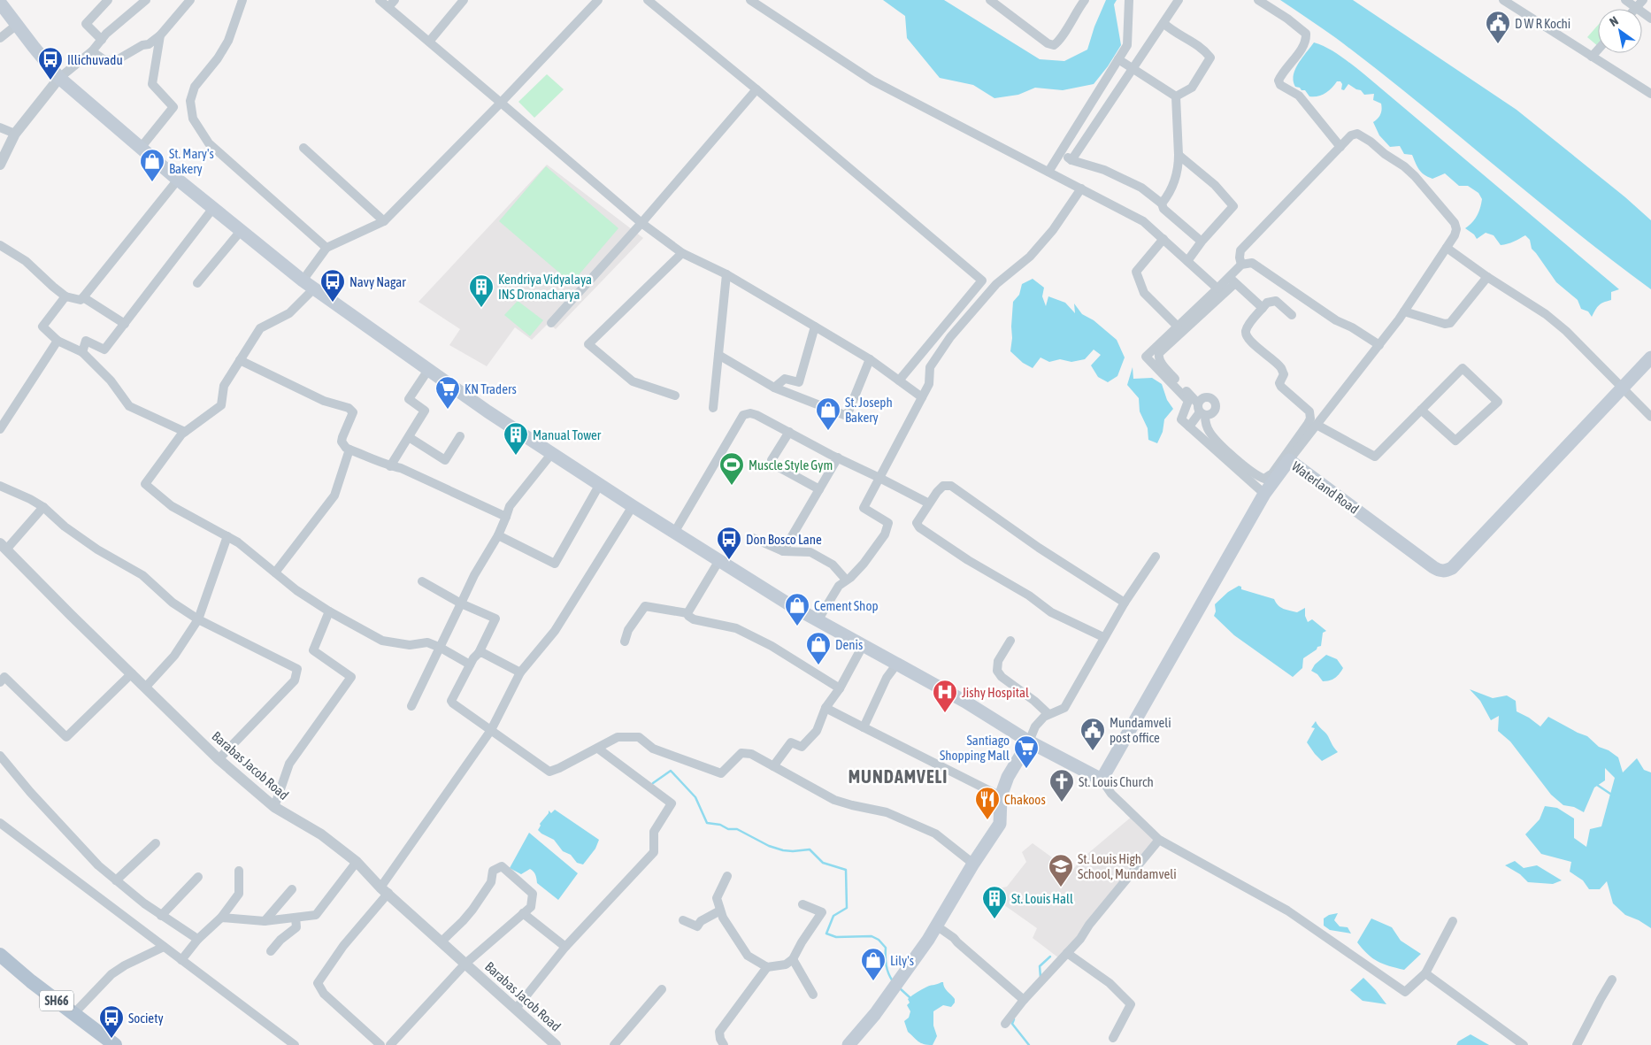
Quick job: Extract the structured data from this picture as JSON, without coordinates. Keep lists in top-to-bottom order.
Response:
{
  "streets": {
    "main road": ["Waterland Road", "SH66"],
    "street": ["Barabas Jacob Road"]
  },
  "districts": ["MUNDAMVELI"],
  "places": {
    "public building": ["D W R Kochi", "Mundamveli post office"],
    "bus stop": [
      "Illichuvadu",
      "Navy Nagar",
      "Don Bosco Lane",
      "Society"
    ],
    "shop": [
      "St. Mary's Bakery",
      "St. Joseph Bakery",
      "Cement Shop",
      "Denis",
      "Lily's"
    ],
    "building": ["Kendriya Vidyalaya INS Dronacharya", "Manual Tower", "St. Louis Hall"],
    "supermarket": ["KN Traders", "Santiago Shopping Mall"],
    "sports": ["Muscle Style Gym"],
    "hospital": ["Jishy Hospital"],
    "church": ["St. Louis Church"],
    "restaurant": ["Chakoos"],
    "school or university": ["St. Louis High School, Mundamveli"]
  },
  "north": "top left"
}
